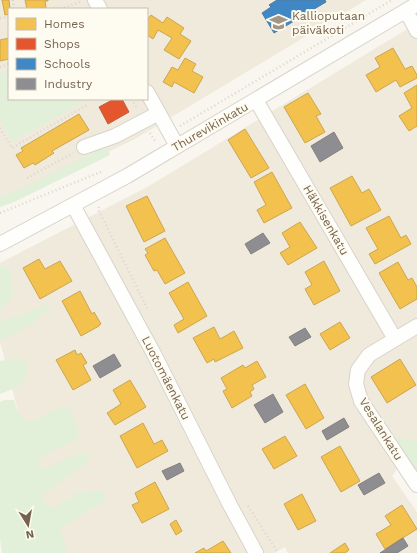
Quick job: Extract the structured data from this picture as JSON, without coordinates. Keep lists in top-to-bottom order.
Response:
{
  "streets": {
    "street": [
      "Thurevikinkatu",
      "Häkkisenkatu",
      "Luotomäenkatu",
      "Vesalankatu"
    ]
  },
  "crossings": [
    ["Thurevikinkatu", "Häkkisenkatu"],
    ["Thurevikinkatu", "Luotomäenkatu"],
    ["Häkkisenkatu", "Vesalankatu"]
  ],
  "places": {
    "school or university": ["Kallioputaan päiväkoti"]
  },
  "legend": [
    "Homes",
    "Shops",
    "Schools",
    "Industry"
  ],
  "north": "bottom"
}
